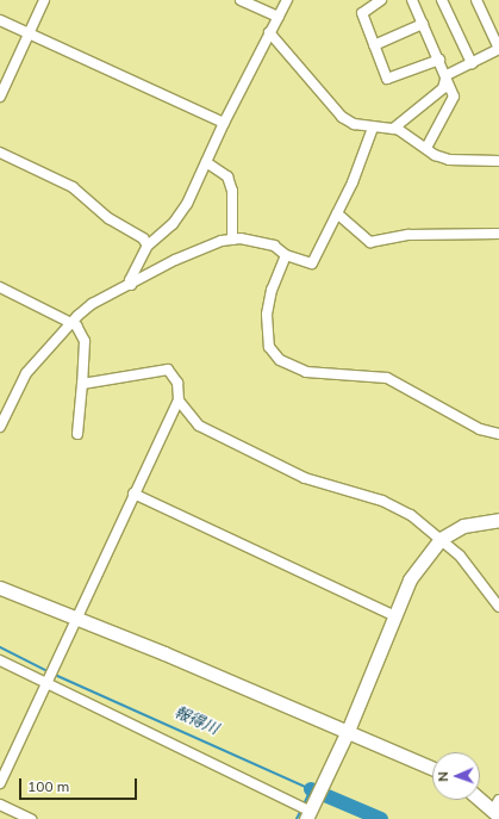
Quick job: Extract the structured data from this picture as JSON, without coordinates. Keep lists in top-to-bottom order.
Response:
{
  "water": ["報得川"],
  "scale_bar": "100 m",
  "north": "left"
}
